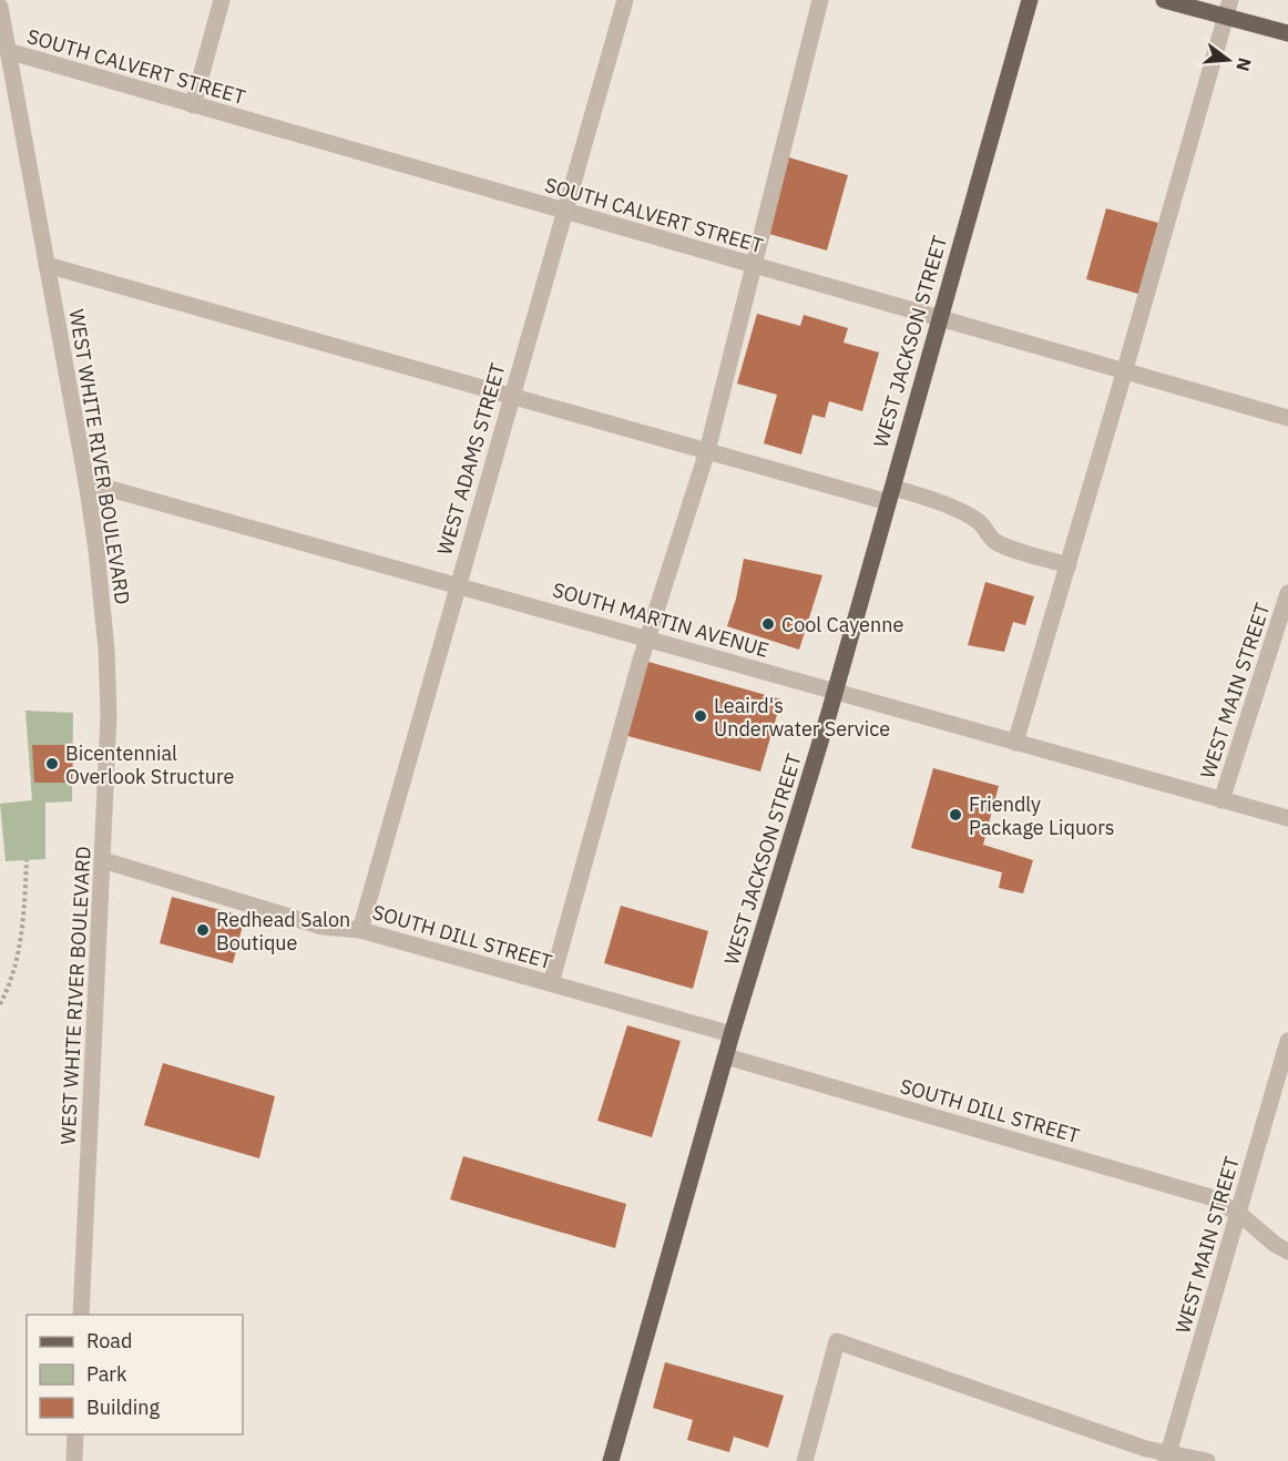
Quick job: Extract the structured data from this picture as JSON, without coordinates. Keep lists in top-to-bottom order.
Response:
{
  "streets": {
    "main road": ["WEST JACKSON STREET"],
    "street": [
      "SOUTH CALVERT STREET",
      "WEST WHITE RIVER BOULEVARD",
      "WEST ADAMS STREET",
      "SOUTH MARTIN AVENUE",
      "WEST MAIN STREET",
      "SOUTH DILL STREET"
    ]
  },
  "crossings": [
    ["SOUTH CALVERT STREET", "WEST JACKSON STREET"],
    ["SOUTH CALVERT STREET", "WEST WHITE RIVER BOULEVARD"],
    ["SOUTH CALVERT STREET", "WEST ADAMS STREET"],
    ["WEST JACKSON STREET", "SOUTH MARTIN AVENUE"],
    ["WEST JACKSON STREET", "SOUTH DILL STREET"],
    ["WEST WHITE RIVER BOULEVARD", "SOUTH MARTIN AVENUE"],
    ["WEST WHITE RIVER BOULEVARD", "SOUTH DILL STREET"],
    ["WEST ADAMS STREET", "SOUTH MARTIN AVENUE"],
    ["WEST ADAMS STREET", "SOUTH DILL STREET"],
    ["SOUTH MARTIN AVENUE", "WEST MAIN STREET"],
    ["WEST MAIN STREET", "SOUTH DILL STREET"]
  ],
  "places": [
    "Cool Cayenne",
    "Leaird's Underwater Service",
    "Bicentennial Overlook Structure",
    "Friendly Package Liquors",
    "Redhead Salon Boutique"
  ],
  "legend": ["Road", "Park", "Building"],
  "north": "right"
}
